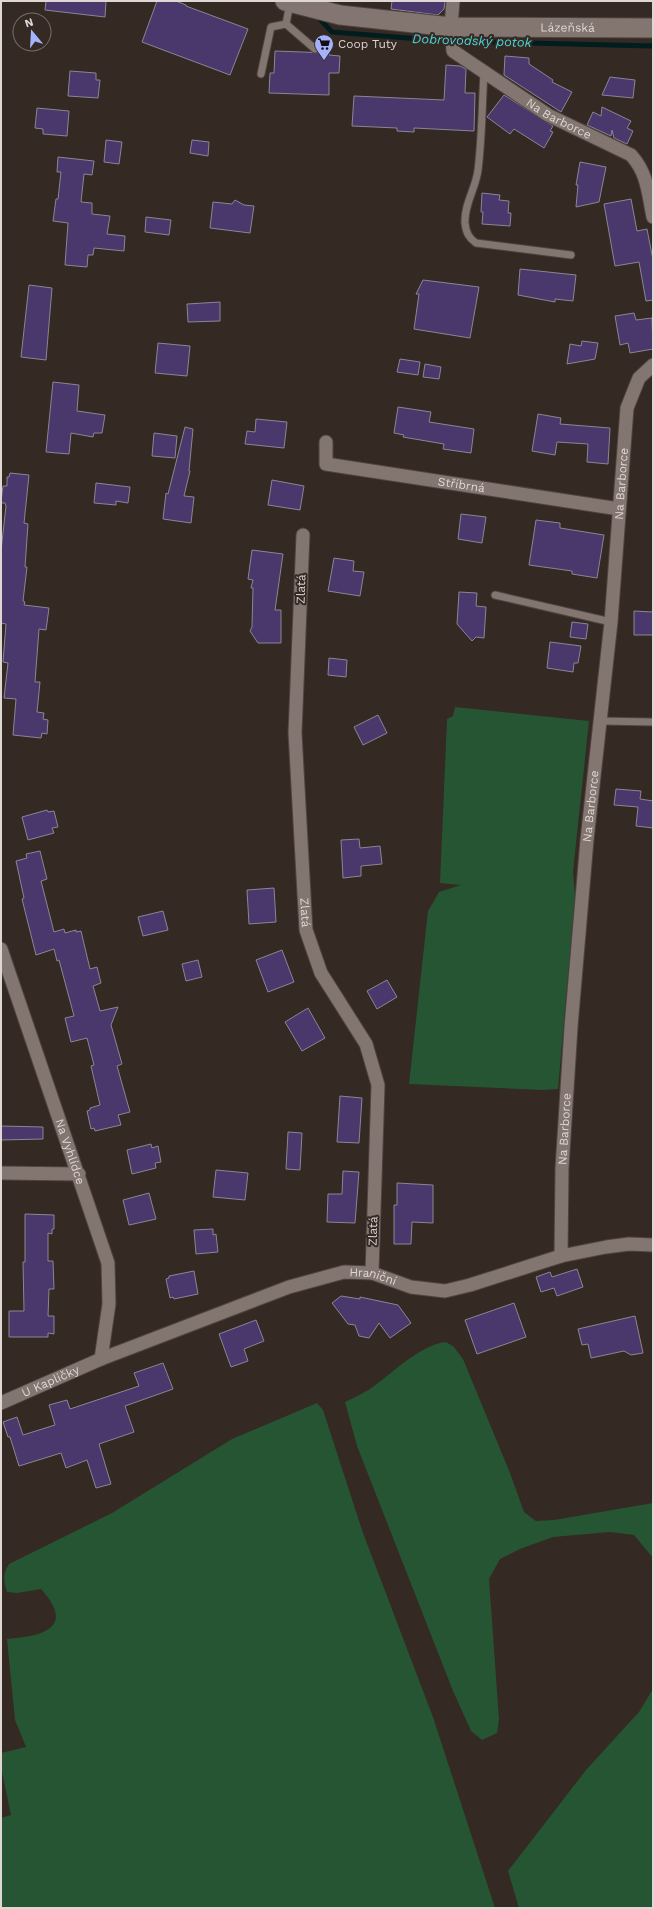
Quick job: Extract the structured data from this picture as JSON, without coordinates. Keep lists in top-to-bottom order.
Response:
{
  "streets": {
    "street": [
      "Lázeňská",
      "Na Barborce",
      "Stříbrná",
      "Zlatá",
      "Na Vyhlídce",
      "Hraniční",
      "U Kapličky"
    ]
  },
  "crossings": [
    ["Lázeňská", "Na Barborce"],
    ["Na Barborce", "Stříbrná"],
    ["Na Barborce", "Hraniční"],
    ["Zlatá", "Hraniční"],
    ["Na Vyhlídce", "Hraniční"],
    ["Na Vyhlídce", "U Kapličky"],
    ["Hraniční", "U Kapličky"]
  ],
  "water": ["Dobrovodský potok"],
  "places": {
    "supermarket": ["Coop Tuty"]
  },
  "north": "top"
}
